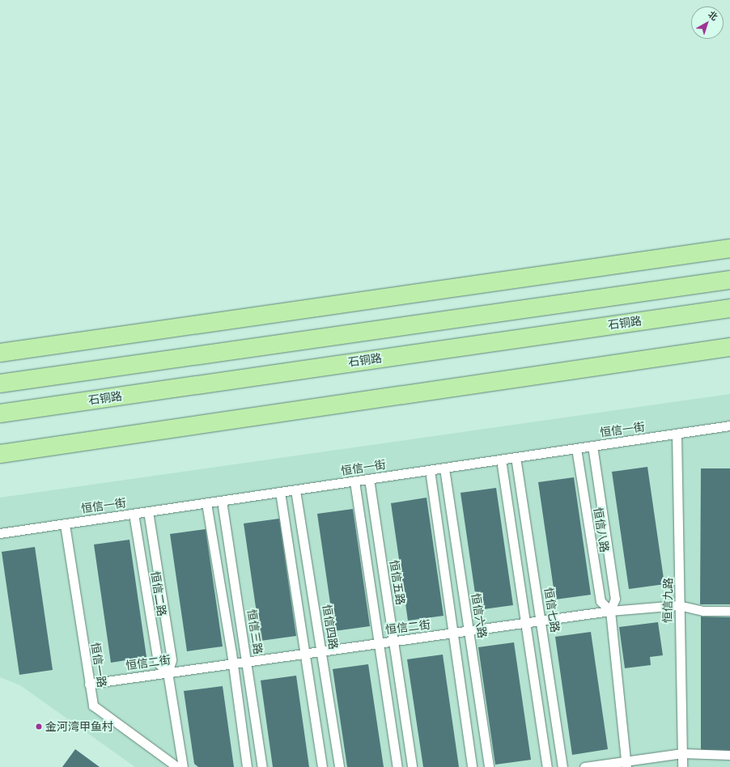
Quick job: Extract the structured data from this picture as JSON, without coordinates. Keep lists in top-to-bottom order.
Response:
{
  "streets": {
    "main road": ["石铜路"],
    "lane": [
      "恒信一街",
      "恒信八路",
      "恒信五路",
      "恒信二路",
      "恒信九路",
      "恒信七路",
      "恒信六路",
      "恒信四路",
      "恒信二街",
      "恒信三路",
      "恒信一路"
    ]
  },
  "crossings": [
    ["恒信一街", "恒信八路"],
    ["恒信一街", "恒信五路"],
    ["恒信一街", "恒信二路"],
    ["恒信一街", "恒信九路"],
    ["恒信一街", "恒信七路"],
    ["恒信一街", "恒信六路"],
    ["恒信一街", "恒信四路"],
    ["恒信一街", "恒信三路"],
    ["恒信一街", "恒信一路"],
    ["恒信八路", "恒信二街"],
    ["恒信五路", "恒信二街"],
    ["恒信二路", "恒信二街"],
    ["恒信九路", "恒信二街"],
    ["恒信七路", "恒信二街"],
    ["恒信六路", "恒信二街"],
    ["恒信四路", "恒信二街"],
    ["恒信二街", "恒信三路"],
    ["恒信二街", "恒信一路"]
  ],
  "places": ["金河湾甲鱼村"],
  "north": "top right"
}
